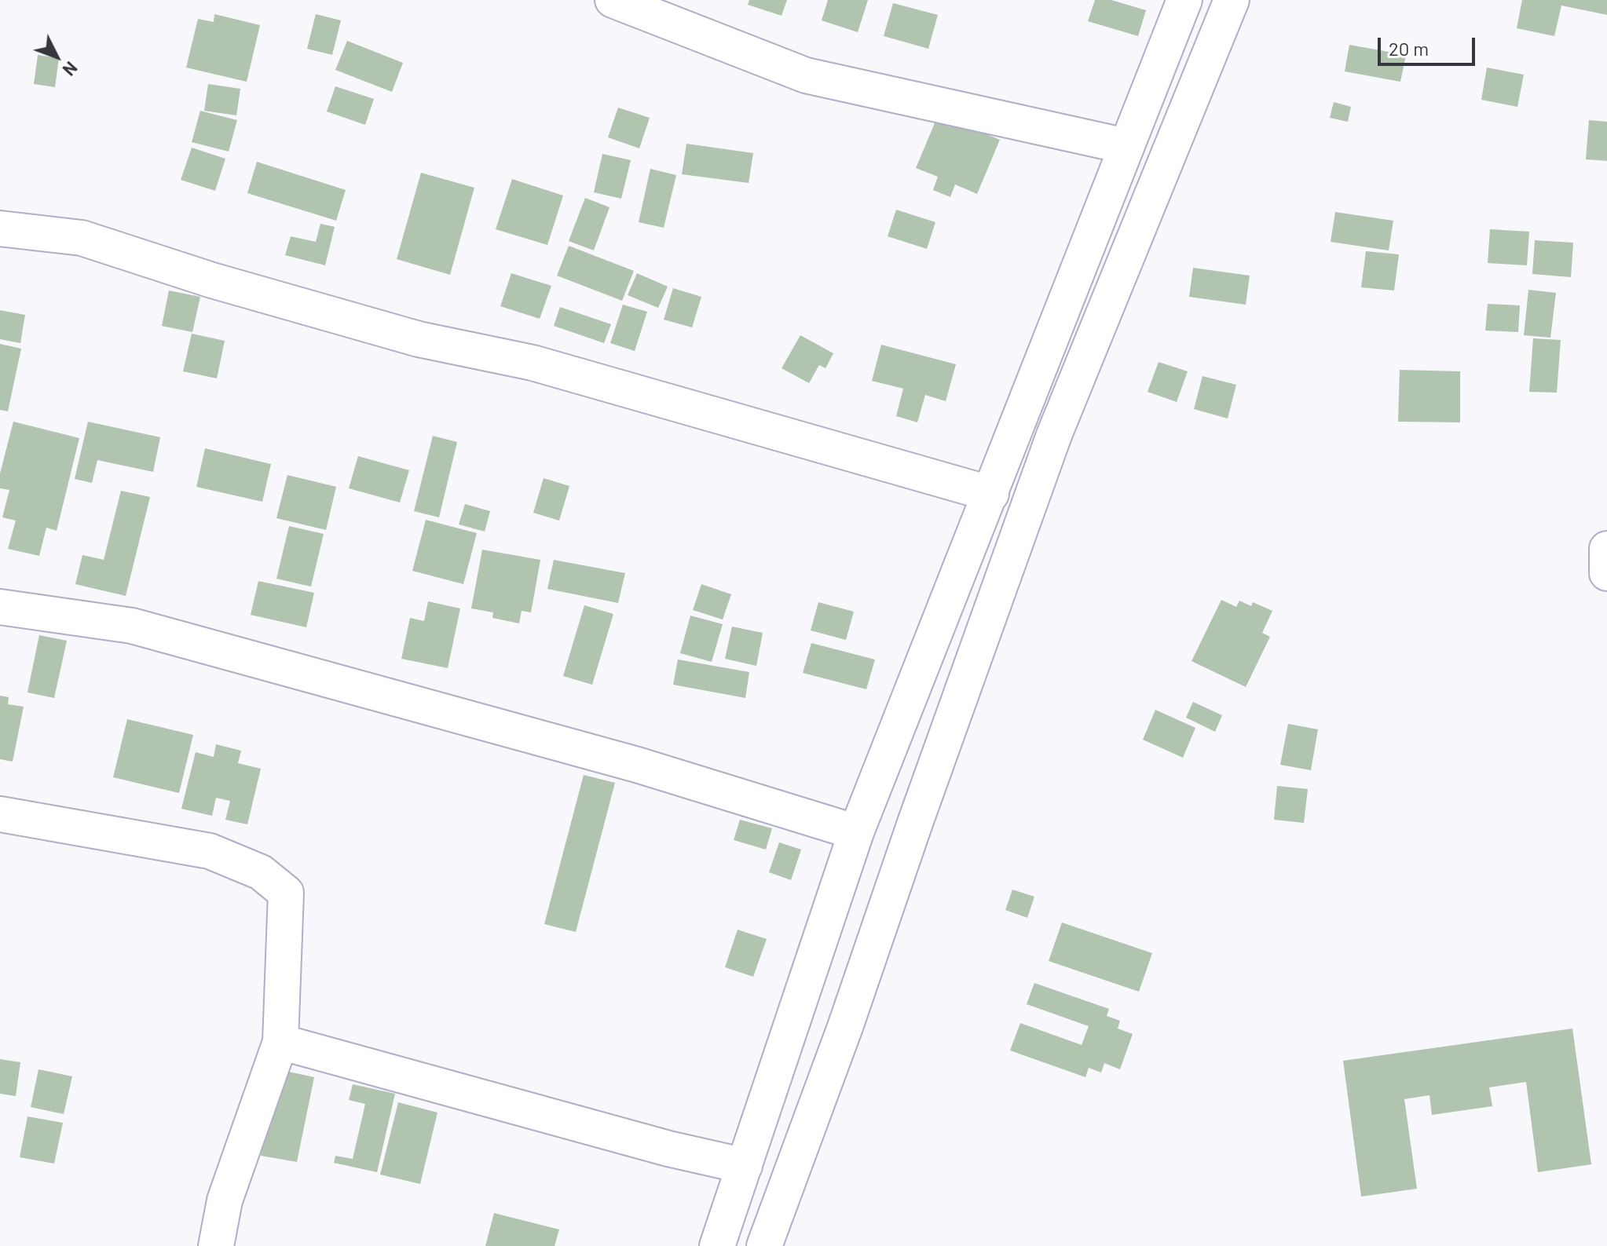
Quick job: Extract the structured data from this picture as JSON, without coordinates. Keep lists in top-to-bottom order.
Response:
{
  "scale_bar": "20 m",
  "north": "bottom right"
}
